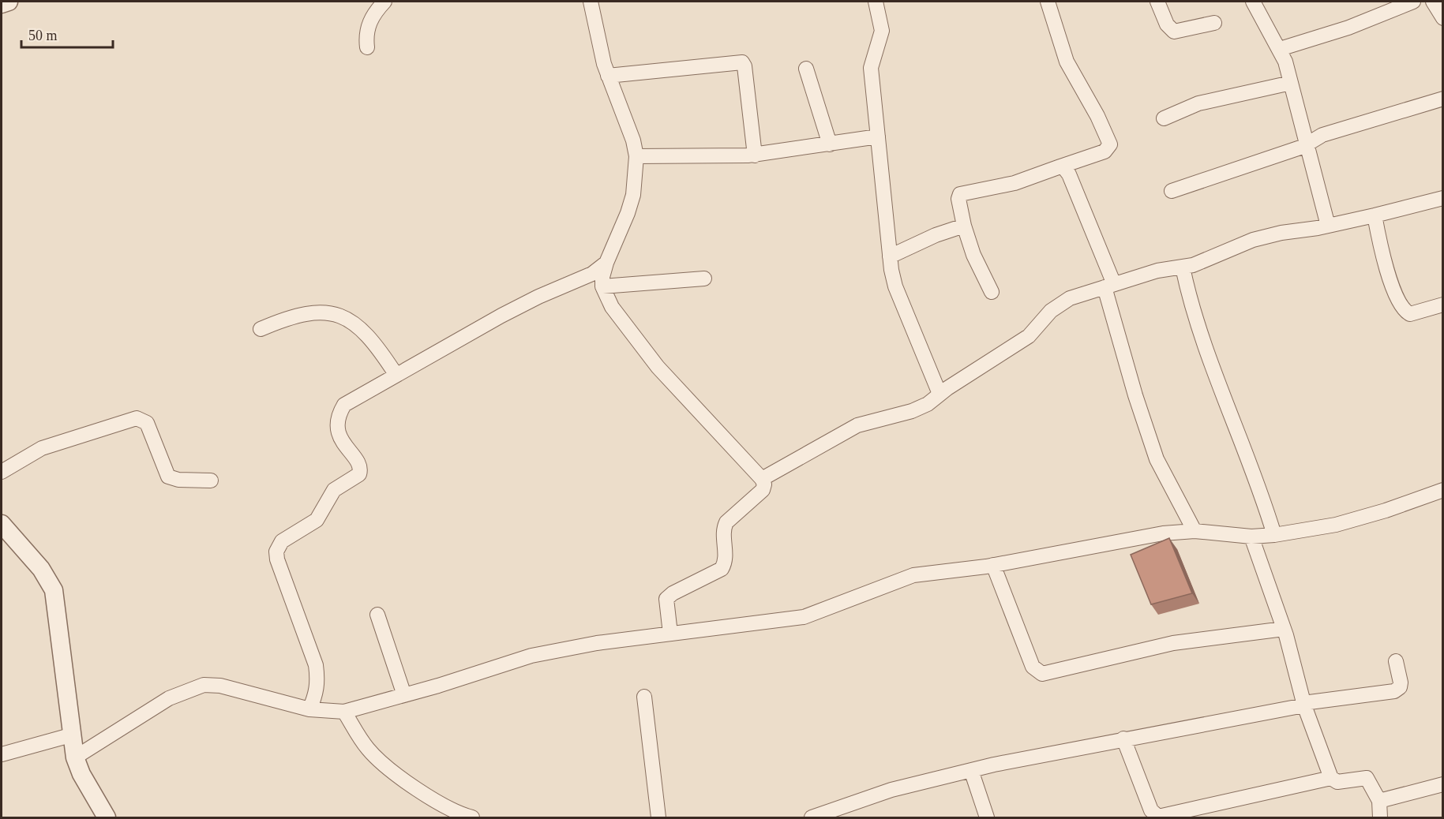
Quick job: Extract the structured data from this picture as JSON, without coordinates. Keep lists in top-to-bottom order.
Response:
{
  "scale_bar": "50 m"
}
